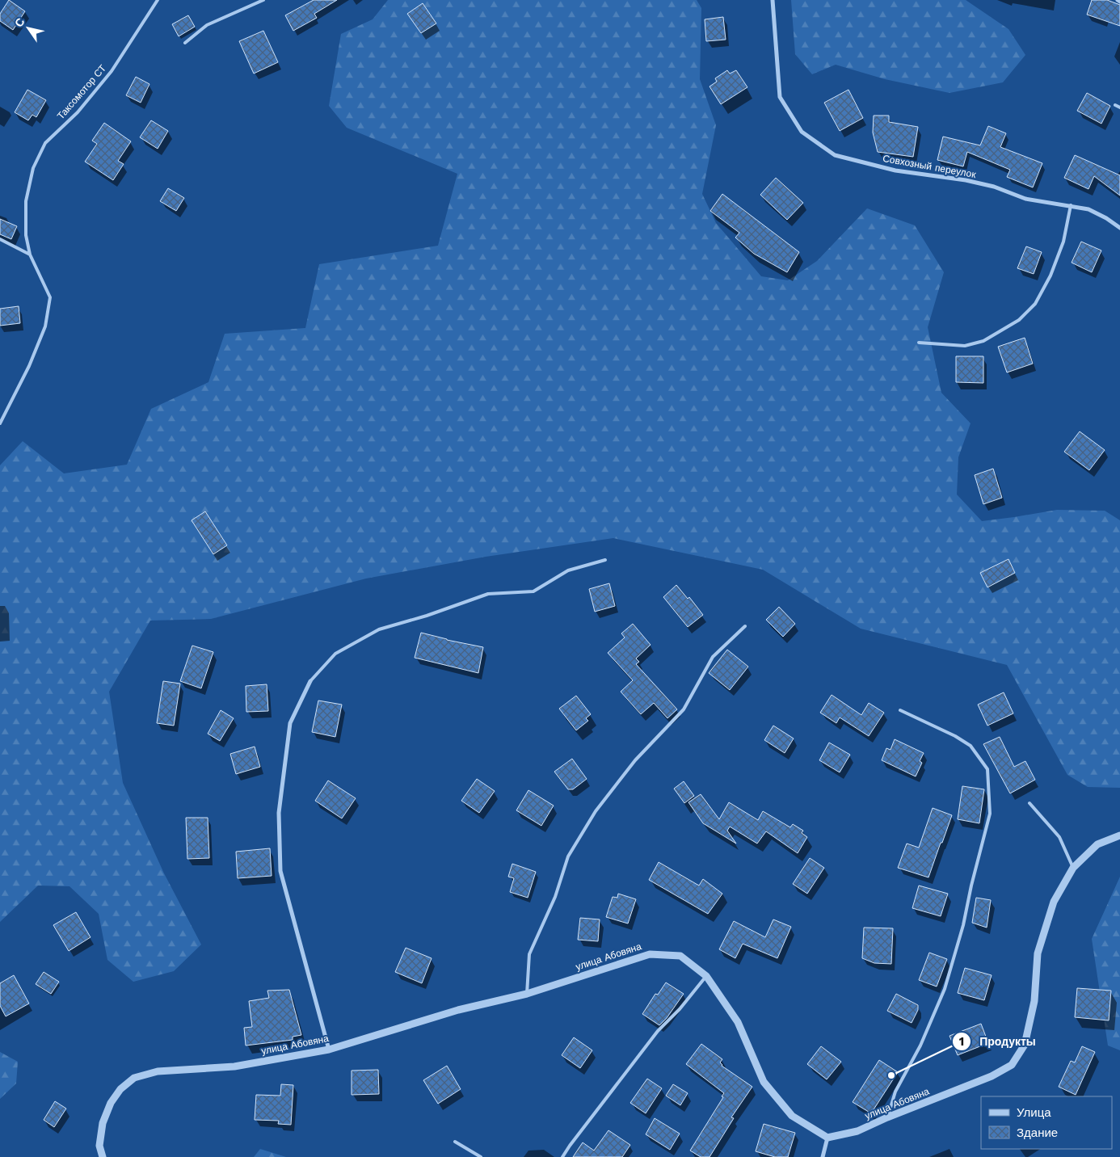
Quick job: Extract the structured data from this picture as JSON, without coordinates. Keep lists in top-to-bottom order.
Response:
{
  "streets": {
    "street": ["Совхозный переулок", "улица Абовяна"],
    "lane": ["Таксомотор СТ"]
  },
  "places": ["Продукты"],
  "legend": ["Улица", "Здание"],
  "north": "top left"
}
